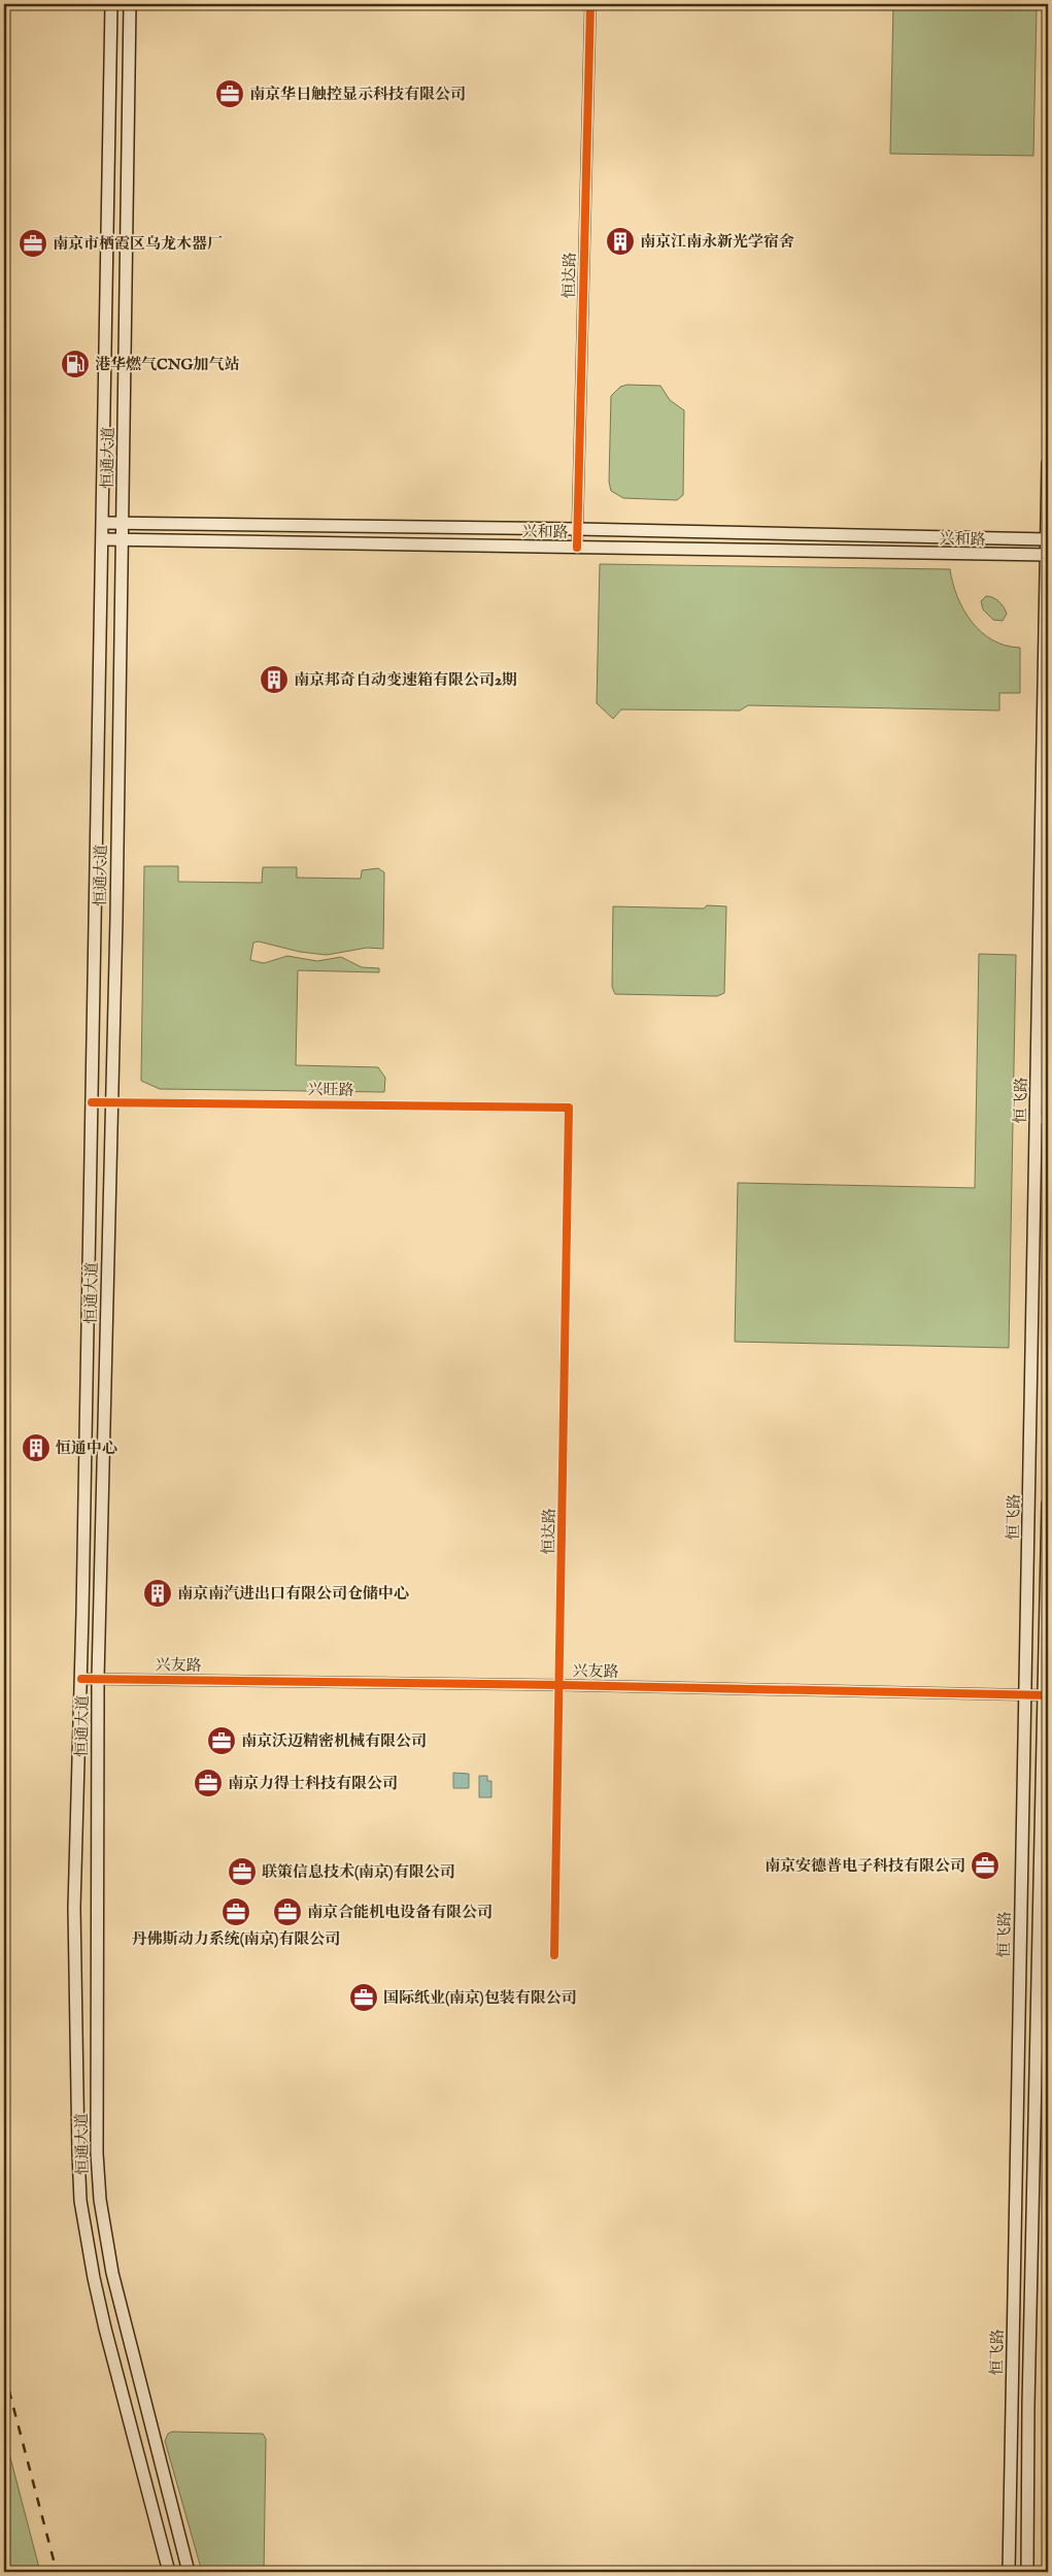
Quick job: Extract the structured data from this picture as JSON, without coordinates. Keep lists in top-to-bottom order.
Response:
{
  "streets": {
    "main road": ["恒通大道", "兴和路", "恒飞路"],
    "street": ["恒达路", "兴旺路", "兴友路"]
  },
  "crossings": [
    ["恒达路", "兴和路"],
    ["恒达路", "兴旺路"],
    ["恒达路", "兴友路"],
    ["恒通大道", "兴和路"],
    ["恒通大道", "兴旺路"],
    ["恒通大道", "兴友路"],
    ["兴和路", "恒飞路"],
    ["恒飞路", "兴友路"]
  ],
  "places": {
    "office": [
      "南京华日触控显示科技有限公司",
      "南京市栖霞区乌龙木器厂",
      "南京沃迈精密机械有限公司",
      "南京力得士科技有限公司",
      "南京安德普电子科技有限公司",
      "联策信息技术(南京)有限公司",
      "丹佛斯动力系统(南京)有限公司",
      "南京合能机电设备有限公司",
      "国际纸业(南京)包装有限公司"
    ],
    "building": [
      "南京江南永新光学宿舍",
      "南京邦奇自动变速箱有限公司2期",
      "恒通中心",
      "南京南汽进出口有限公司仓储中心"
    ],
    "fuel station": ["港华燃气CNG加气站"]
  }
}
